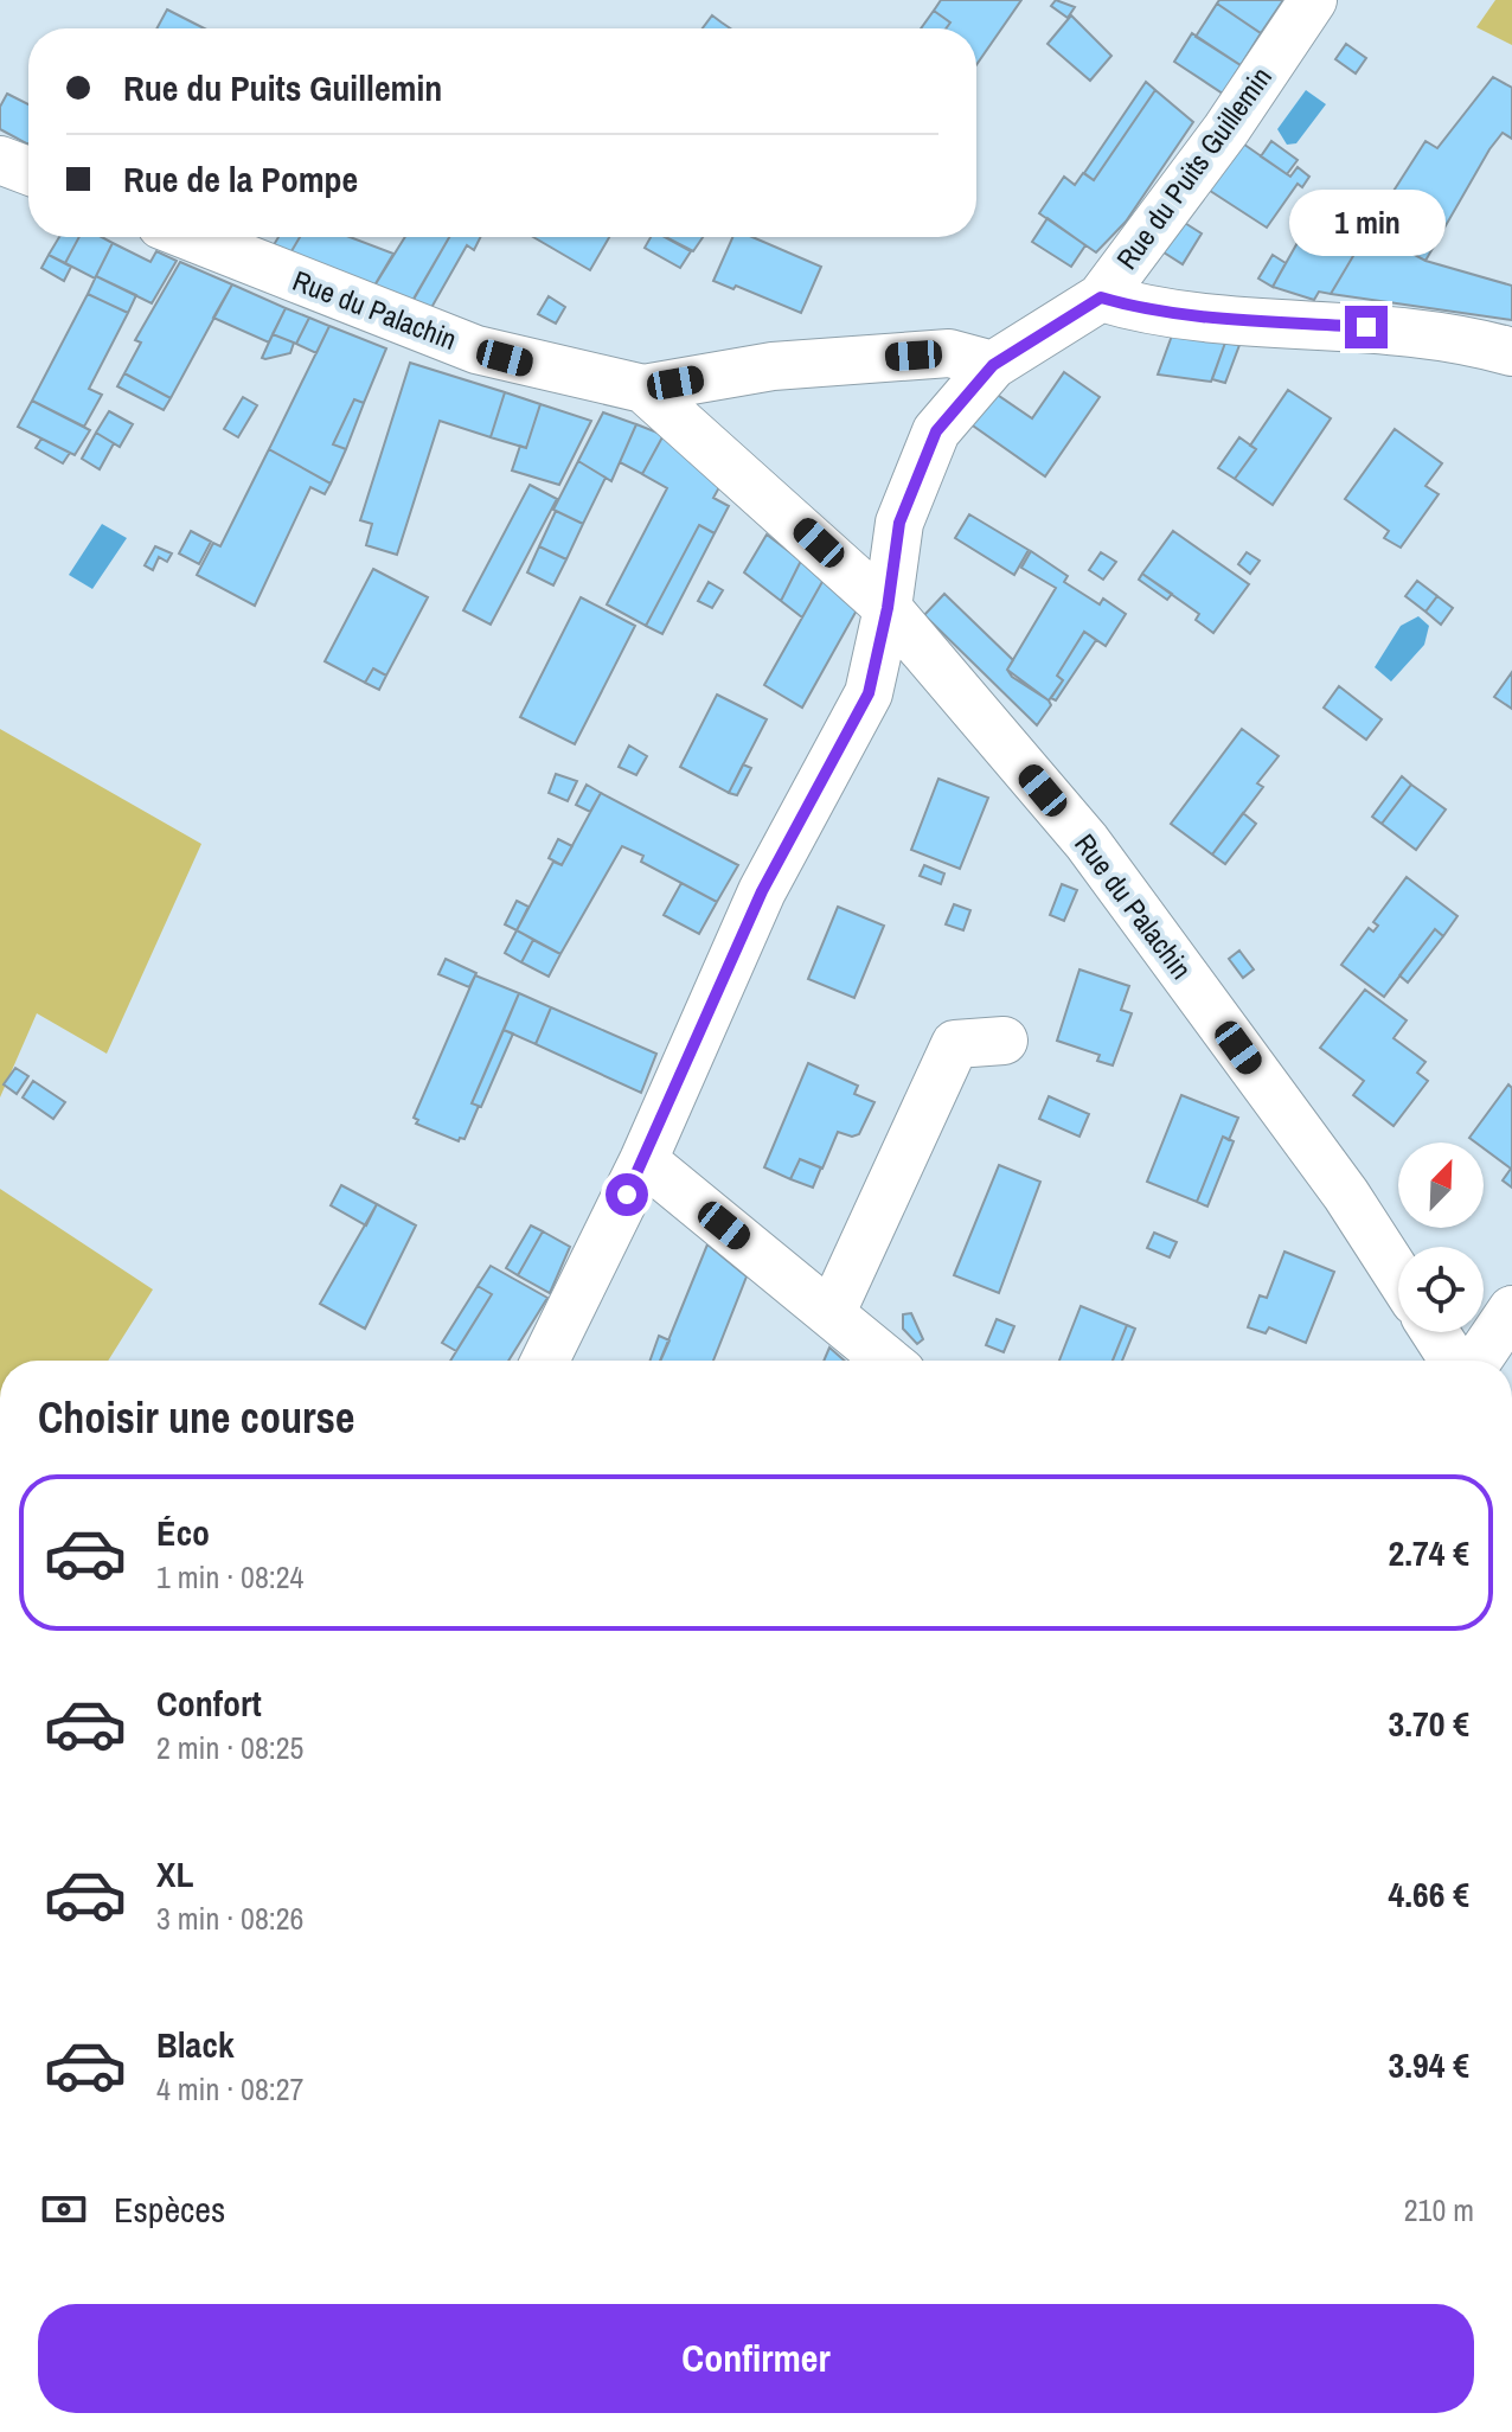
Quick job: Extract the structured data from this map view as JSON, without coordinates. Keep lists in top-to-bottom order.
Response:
{
  "streets": {
    "street": ["Rue du Puits Guillemin", "Rue du Palachin"]
  },
  "crossings": [
    ["Rue du Puits Guillemin", "Rue du Palachin"]
  ],
  "north": "top right",
  "page": {
    "banner": ["Rue du Puits Guillemin", "Rue de la Pompe"],
    "bubble": "1 min",
    "heading": "Choisir une course",
    "list": [
      {
        "name": "Éco",
        "note": "1 min · 08:24",
        "value": "2.74 €"
      },
      {
        "name": "Confort",
        "note": "2 min · 08:25",
        "value": "3.70 €"
      },
      {
        "name": "XL",
        "note": "3 min · 08:26",
        "value": "4.66 €"
      },
      {
        "name": "Black",
        "note": "4 min · 08:27",
        "value": "3.94 €"
      }
    ],
    "pay": ["Espèces", "210 m"],
    "buttons": "Confirmer"
  }
}
